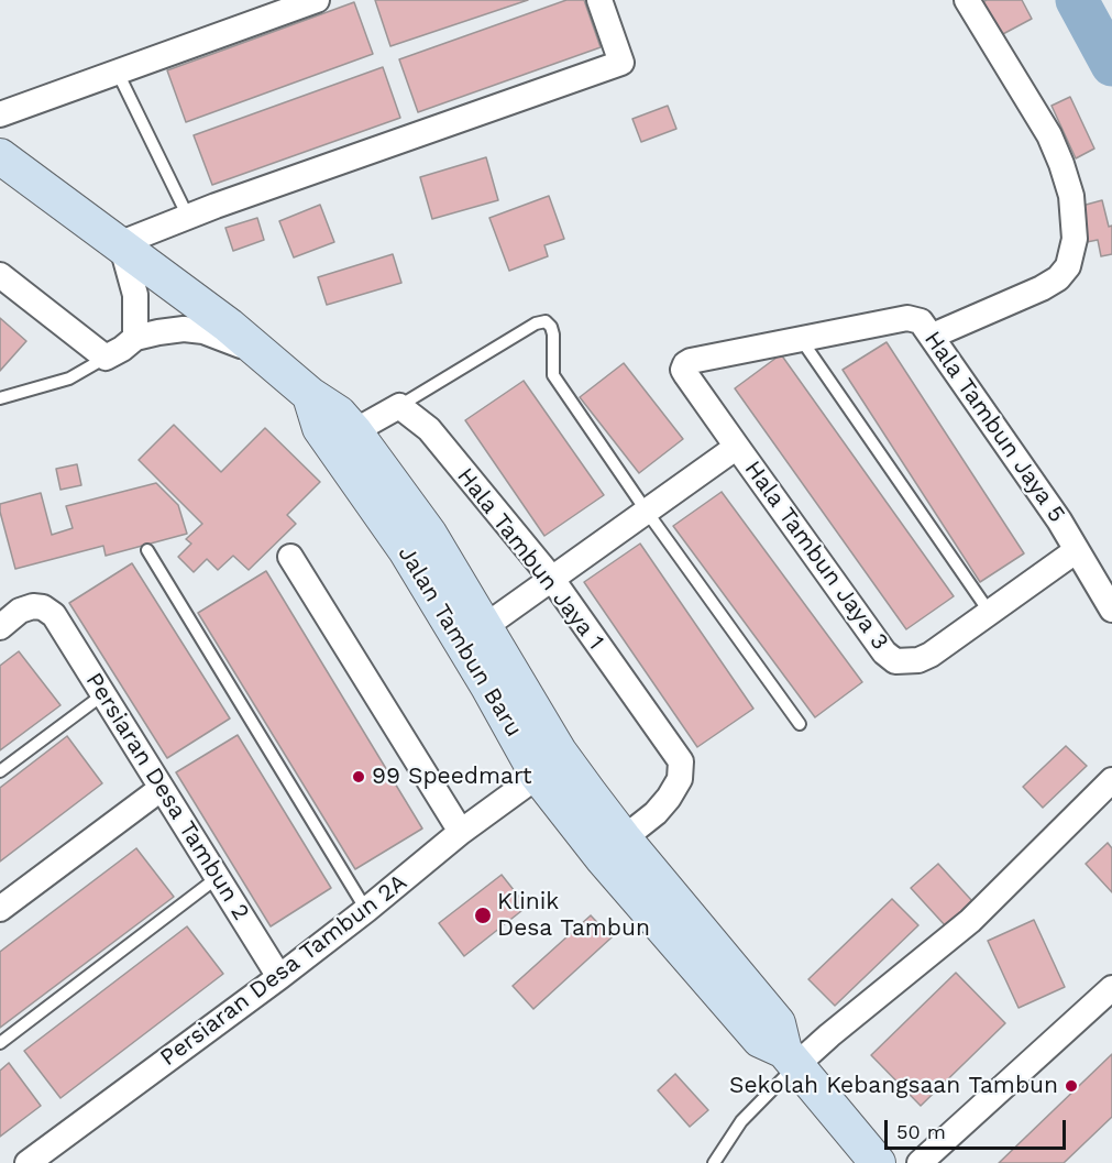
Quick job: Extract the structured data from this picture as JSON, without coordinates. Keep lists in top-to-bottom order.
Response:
{
  "streets": {
    "main road": ["Jalan Tambun Baru"],
    "street": [
      "Hala Tambun Jaya 5",
      "Hala Tambun Jaya 3",
      "Hala Tambun Jaya 1",
      "Persiaran Desa Tambun 2",
      "Persiaran Desa Tambun 2A"
    ]
  },
  "crossings": [
    ["Hala Tambun Jaya 5", "Hala Tambun Jaya 3"],
    ["Hala Tambun Jaya 1", "Jalan Tambun Baru"],
    ["Jalan Tambun Baru", "Persiaran Desa Tambun 2A"],
    ["Persiaran Desa Tambun 2", "Persiaran Desa Tambun 2A"]
  ],
  "places": ["99 Speedmart", "Klinik Desa Tambun", "Sekolah Kebangsaan Tambun"],
  "scale_bar": "50 m"
}
